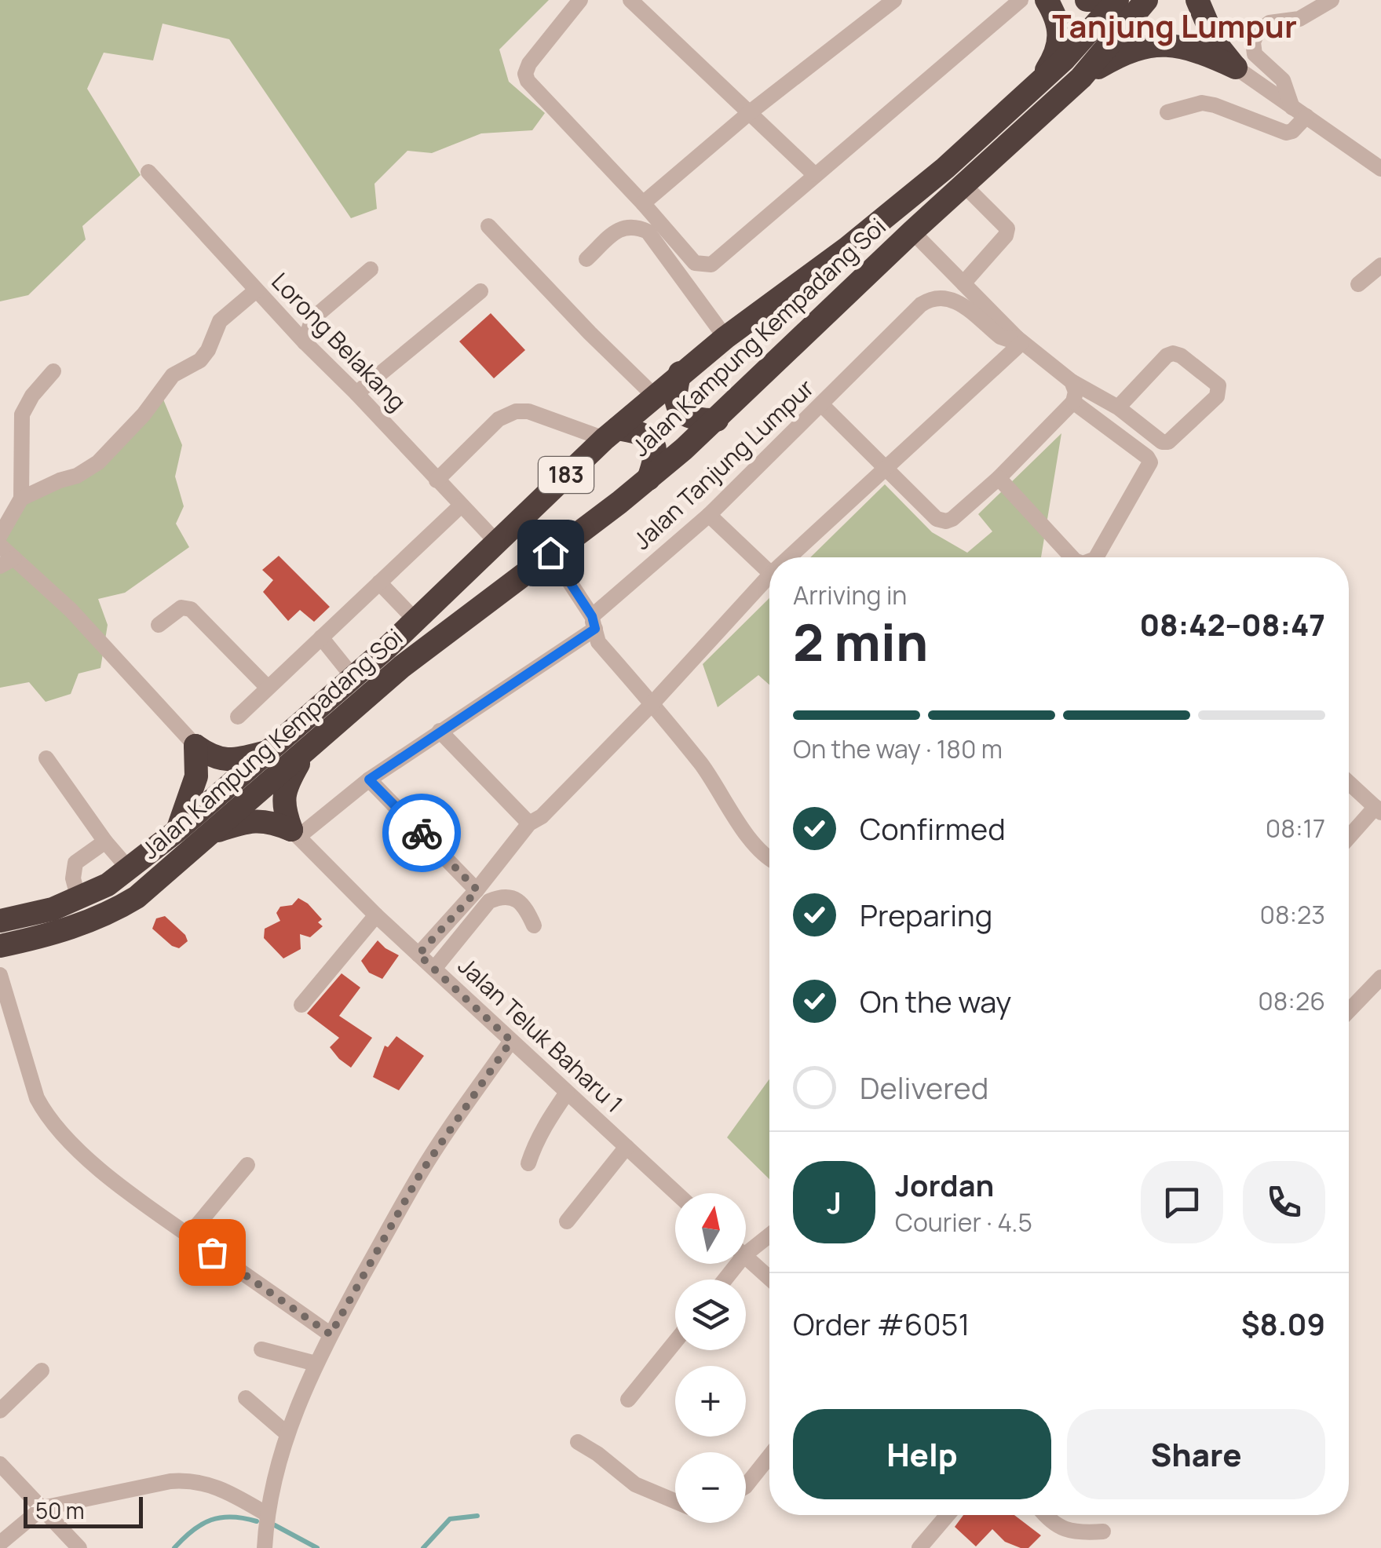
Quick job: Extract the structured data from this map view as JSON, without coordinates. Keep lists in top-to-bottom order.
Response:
{
  "streets": {
    "highway": ["Jalan Kampung Kempadang Soi", "183"],
    "street": ["Lorong Belakang", "Jalan Tanjung Lumpur", "Jalan Teluk Baharu 1"]
  },
  "crossings": [
    ["Jalan Kampung Kempadang Soi", "Lorong Belakang"],
    ["Jalan Tanjung Lumpur", "Jalan Teluk Baharu 1"]
  ],
  "districts": ["Tanjung Lumpur"],
  "scale_bar": "50 m",
  "north": "top",
  "page": {
    "heading": ["2 min", "Arriving in", "08:42–08:47"],
    "panel": [
      "Jordan",
      "Courier · 4.5",
      "Order #6051",
      "$8.09"
    ],
    "bar": "On the way · 180 m",
    "list": [
      ["Confirmed", "08:17"],
      ["Preparing", "08:23"],
      ["On the way", "08:26"],
      "Delivered"
    ],
    "round": "J",
    "map_buttons": ["+", "−"],
    "buttons": ["Help", "Share"],
    "scale": "50 m"
  }
}
